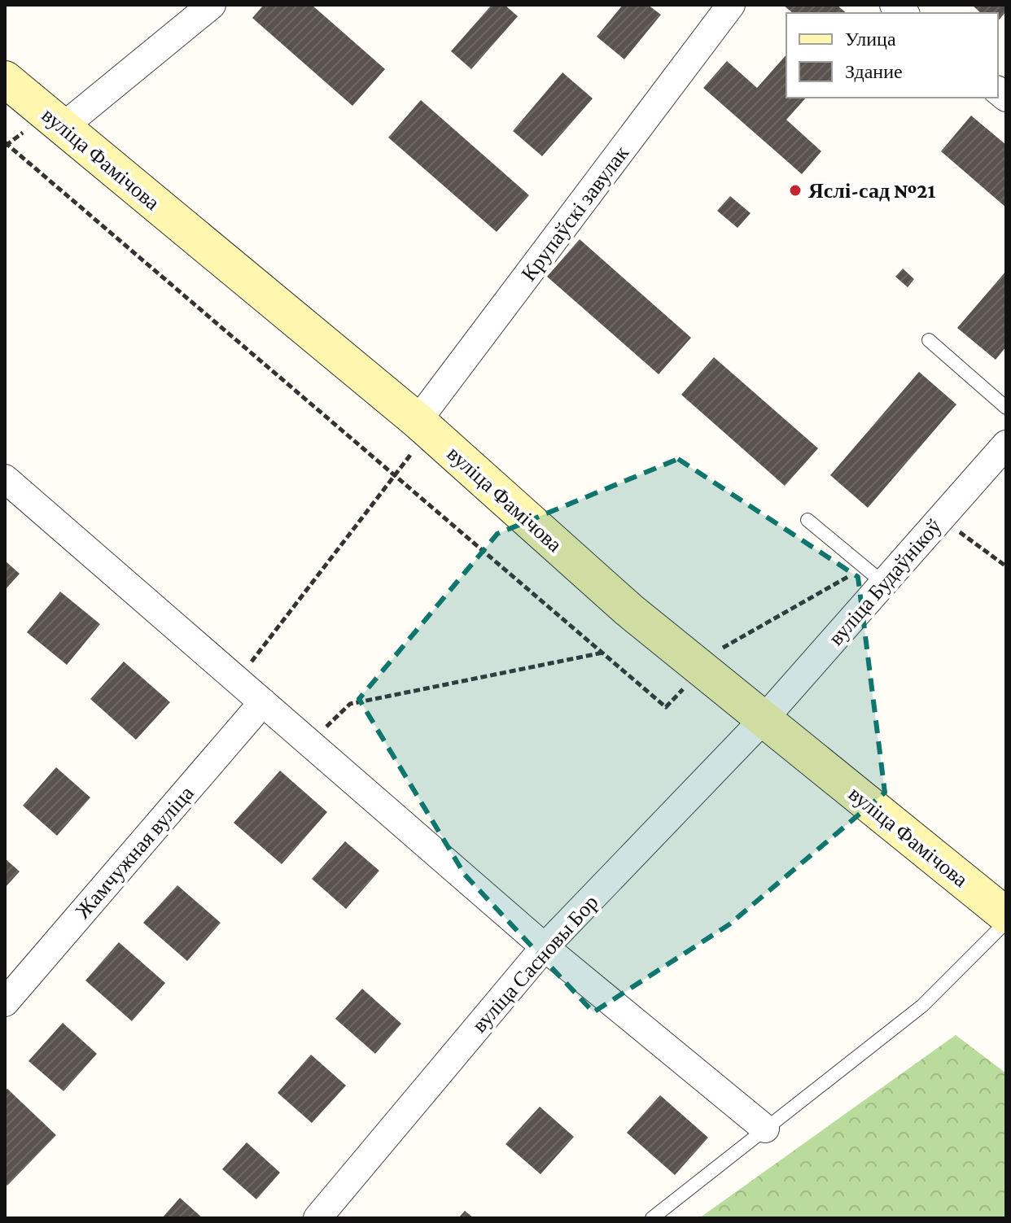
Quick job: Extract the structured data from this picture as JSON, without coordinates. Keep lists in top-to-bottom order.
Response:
{
  "streets": {
    "main road": ["вуліца Фамічова"],
    "street": [
      "Крупаўскі завулак",
      "вуліца Будаўнікоў",
      "Жамчужная вуліца",
      "вуліца Сасновы Бор"
    ]
  },
  "crossings": [
    ["вуліца Фамічова", "Крупаўскі завулак"],
    ["вуліца Фамічова", "вуліца Будаўнікоў"],
    ["вуліца Фамічова", "вуліца Сасновы Бор"],
    ["вуліца Будаўнікоў", "вуліца Сасновы Бор"]
  ],
  "places": ["Яслі-сад №21"],
  "legend": ["Улица", "Здание"]
}
